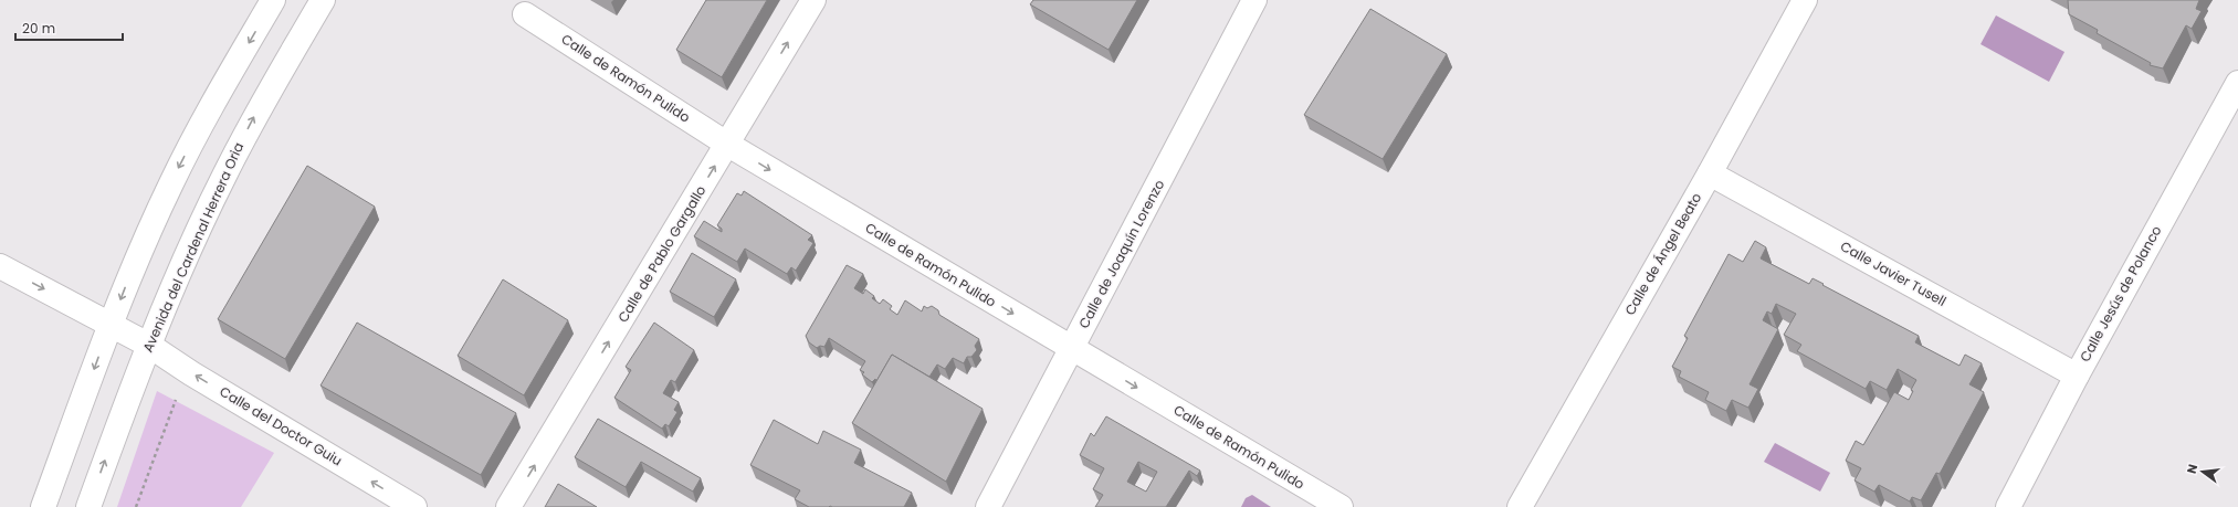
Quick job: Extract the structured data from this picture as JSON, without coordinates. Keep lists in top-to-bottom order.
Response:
{
  "streets": {
    "street": [
      "Calle de Ramón Pulido",
      "Avenida del Cardenal Herrera Oria",
      "Calle de Pablo Gargallo",
      "Calle de Joaquín Lorenzo",
      "Calle de Ángel Beato",
      "Calle Javier Tusell",
      "Calle Jesús de Polanco",
      "Calle del Doctor Guiu"
    ]
  },
  "crossings": [
    ["Calle de Ramón Pulido", "Calle de Pablo Gargallo"],
    ["Calle de Ramón Pulido", "Calle de Joaquín Lorenzo"],
    ["Avenida del Cardenal Herrera Oria", "Calle del Doctor Guiu"],
    ["Calle de Ángel Beato", "Calle Javier Tusell"],
    ["Calle Javier Tusell", "Calle Jesús de Polanco"]
  ],
  "one_way": ["Calle de Ramón Pulido", "Calle de Pablo Gargallo", "Calle del Doctor Guiu"],
  "scale_bar": "20 m",
  "north": "left"
}
